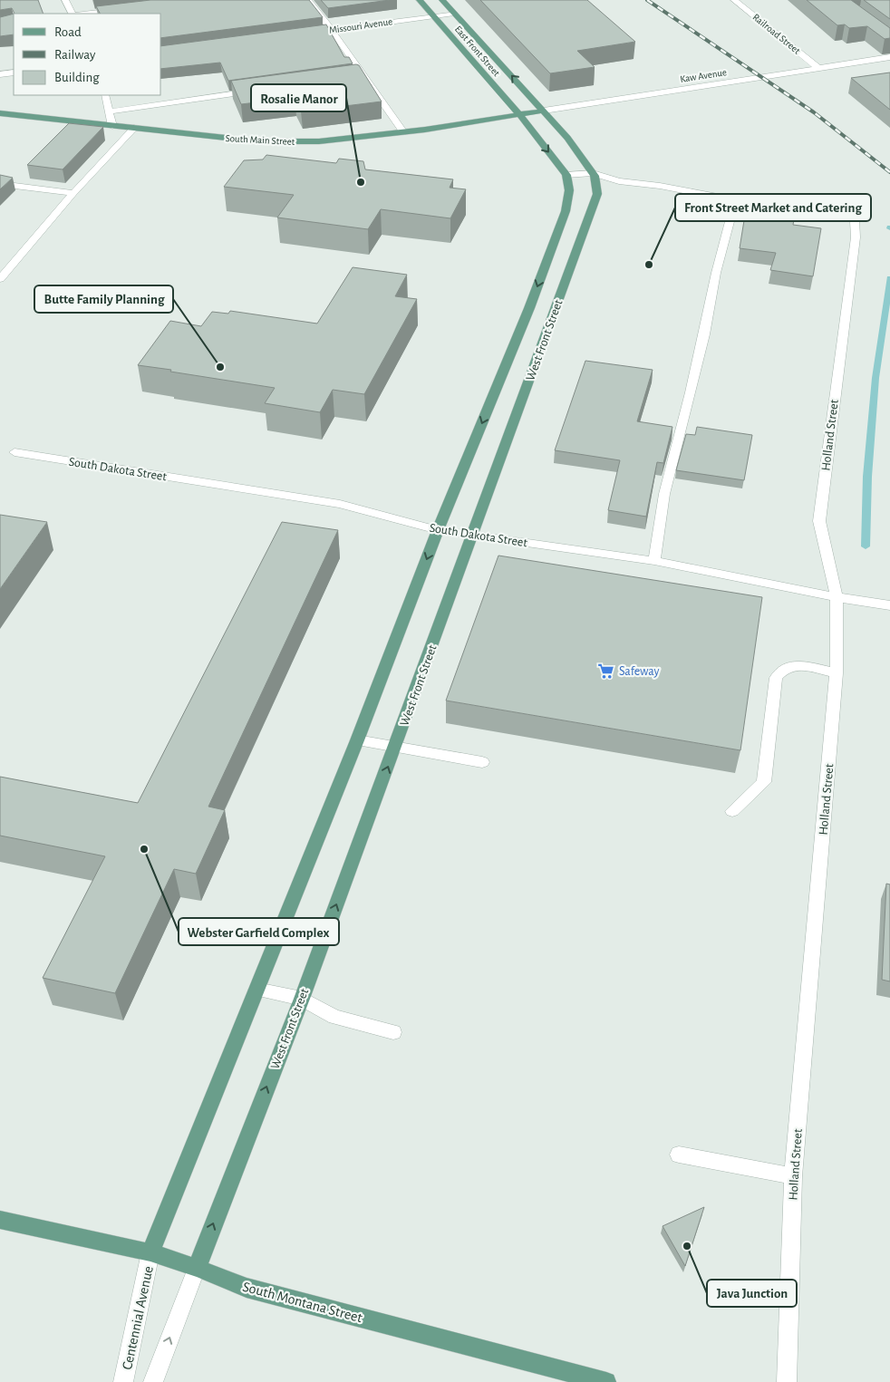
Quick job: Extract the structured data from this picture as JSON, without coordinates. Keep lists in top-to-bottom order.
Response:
{
  "streets": {
    "main road": [
      "East Front Street",
      "Kaw Avenue",
      "South Main Street",
      "West Front Street",
      "South Montana Street"
    ],
    "street": [
      "Missouri Avenue",
      "Railroad Street",
      "Holland Street",
      "South Dakota Street",
      "Centennial Avenue"
    ]
  },
  "crossings": [
    ["Missouri Avenue", "East Front Street"],
    ["Railroad Street", "Kaw Avenue"],
    ["East Front Street", "Kaw Avenue"],
    ["East Front Street", "South Main Street"],
    ["East Front Street", "West Front Street"],
    ["Kaw Avenue", "South Main Street"],
    ["Kaw Avenue", "West Front Street"],
    ["West Front Street", "South Dakota Street"],
    ["West Front Street", "South Montana Street"],
    ["West Front Street", "Centennial Avenue"],
    ["Holland Street", "South Dakota Street"],
    ["South Montana Street", "Centennial Avenue"]
  ],
  "places": {
    "other": [
      "Rosalie Manor",
      "Front Street Market and Catering",
      "Butte Family Planning",
      "Webster Garfield Complex",
      "Java Junction"
    ],
    "supermarket": ["Safeway"]
  },
  "legend": ["Road", "Railway", "Building"]
}
